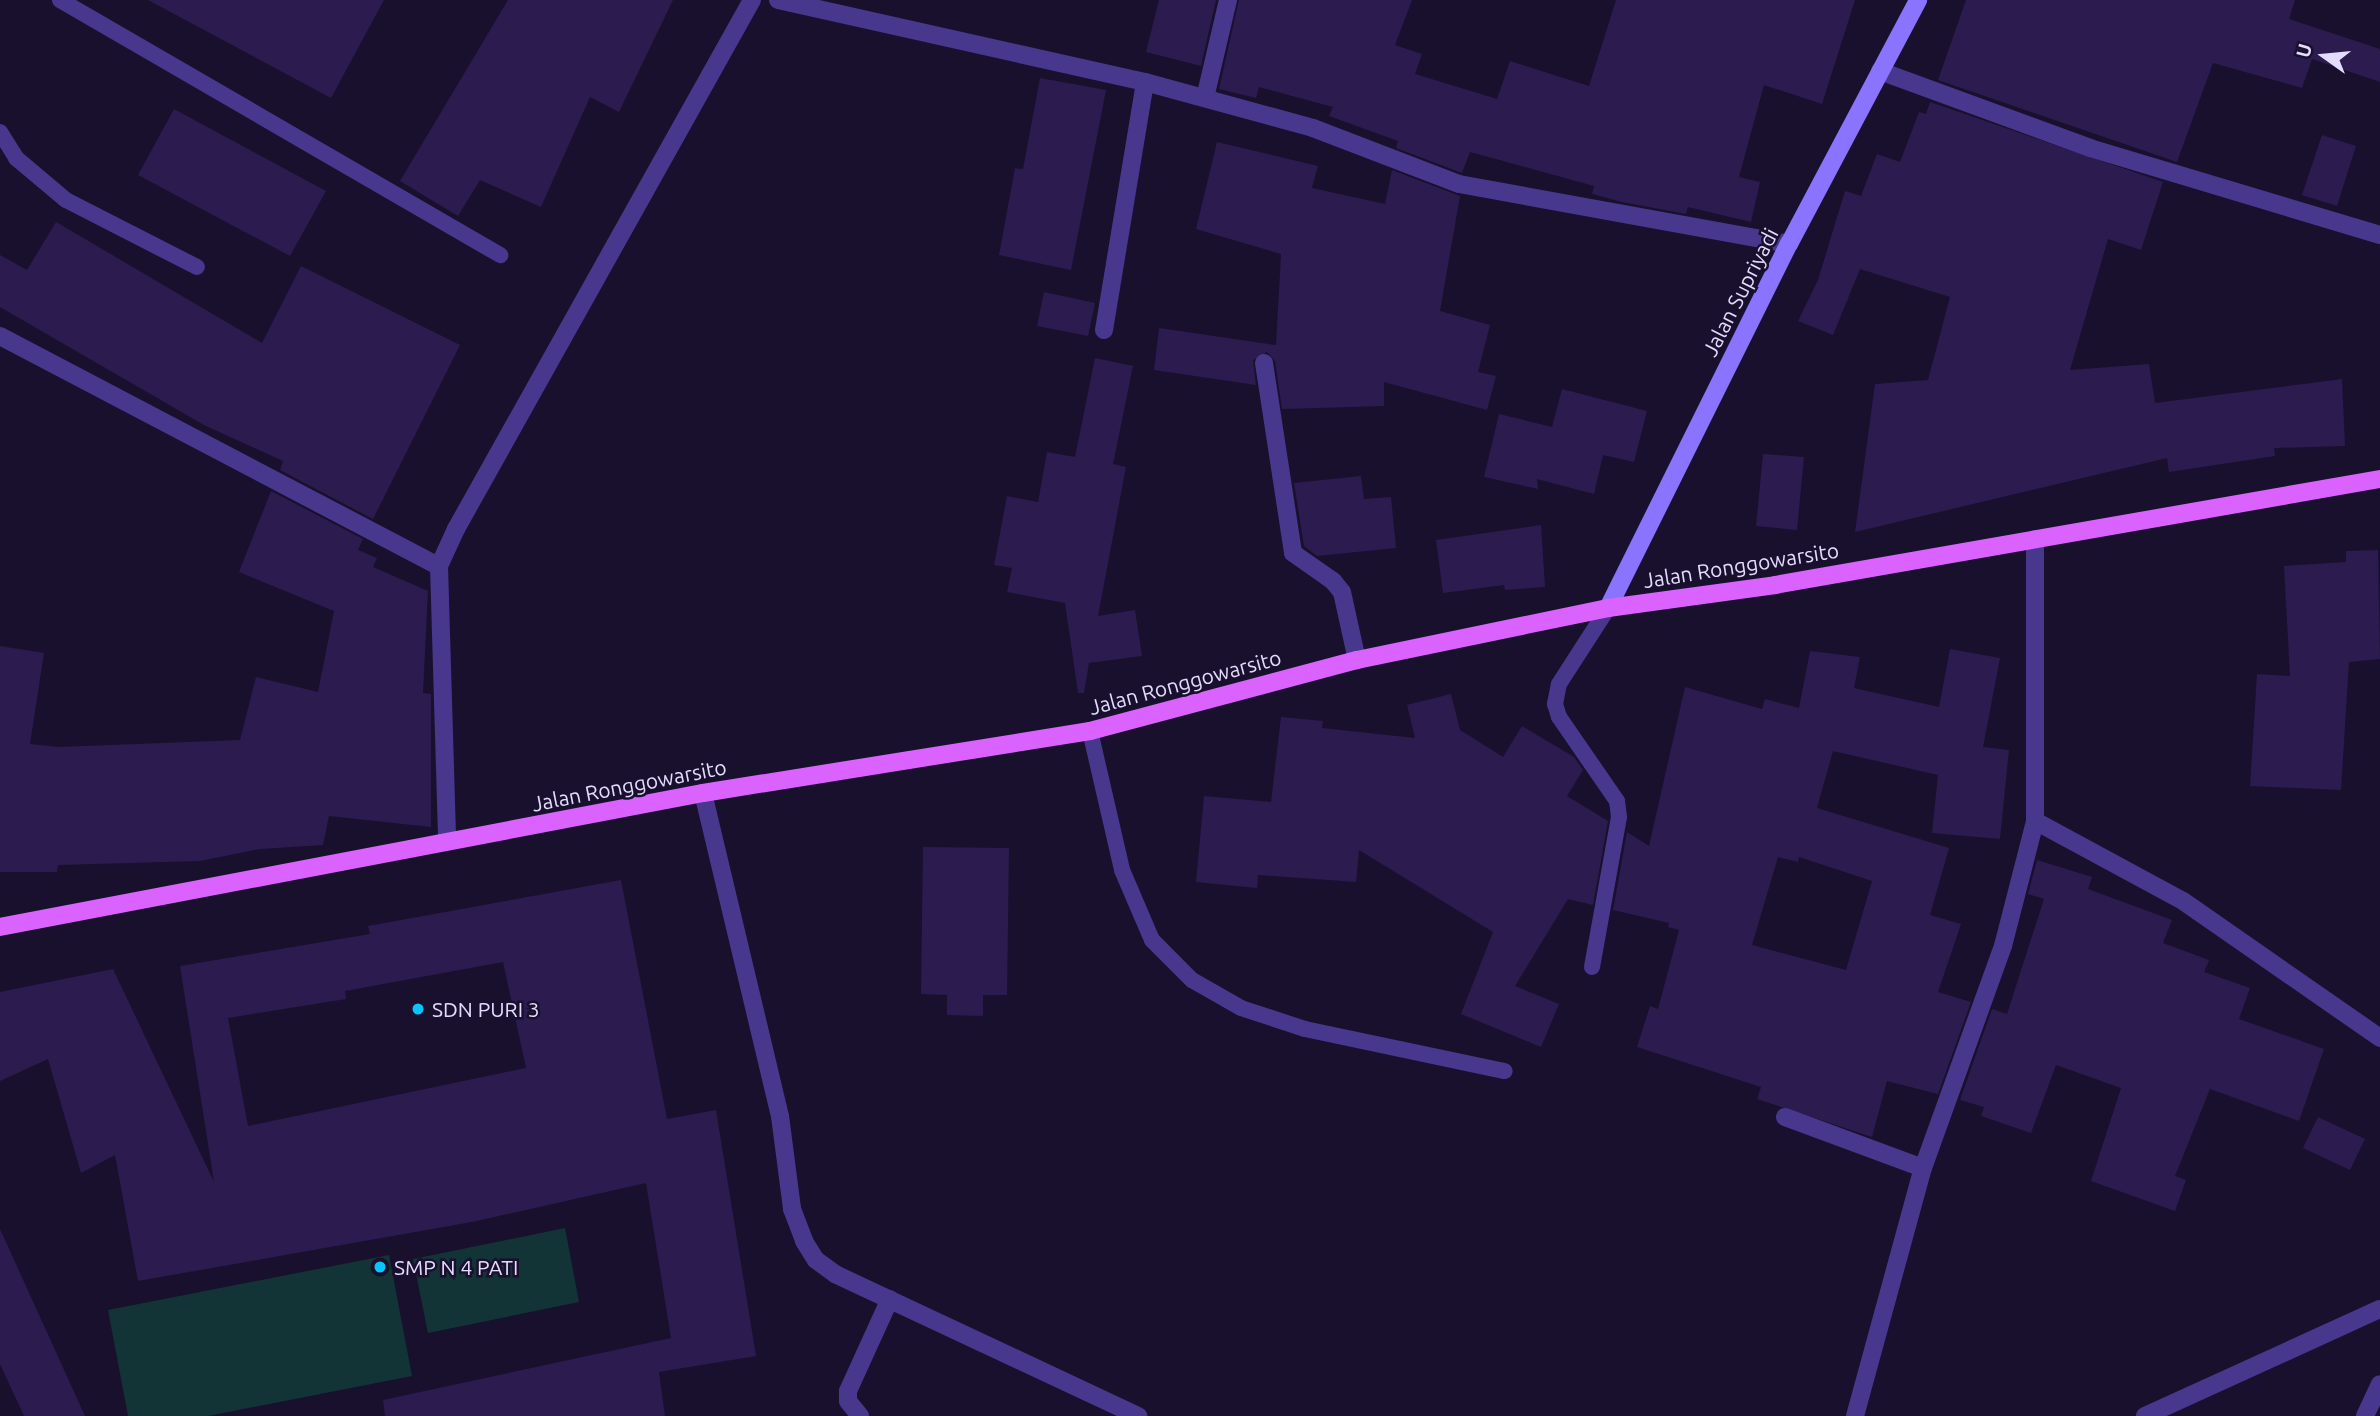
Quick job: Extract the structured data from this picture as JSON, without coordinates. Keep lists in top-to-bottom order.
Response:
{
  "streets": {
    "main road": ["Jalan Ronggowarsito"],
    "street": ["Jalan Supriyadi"]
  },
  "crossings": [
    ["Jalan Supriyadi", "Jalan Ronggowarsito"]
  ],
  "places": ["SDN PURI 3", "SMP N 4 PATI"],
  "north": "left"
}
